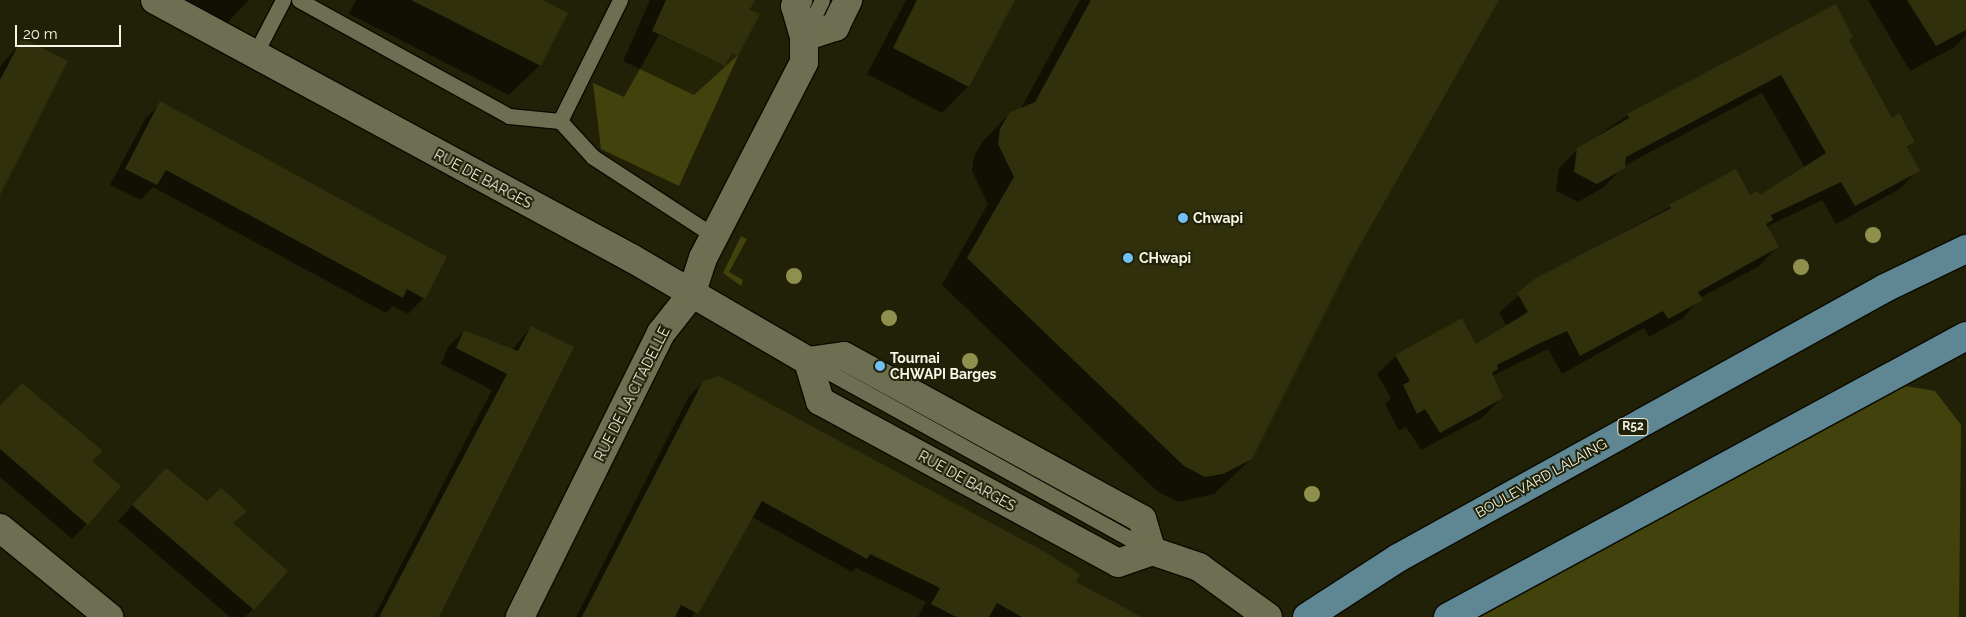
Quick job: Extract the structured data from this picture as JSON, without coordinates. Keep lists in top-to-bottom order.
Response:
{
  "streets": {
    "main road": ["R52", "BOULEVARD LALAING"],
    "street": ["RUE DE BARGES", "RUE DE LA CITADELLE"]
  },
  "crossings": [
    ["RUE DE BARGES", "RUE DE LA CITADELLE"]
  ],
  "places": ["Chwapi", "CHwapi", "Tournai CHWAPI Barges"],
  "scale_bar": "20 m"
}
